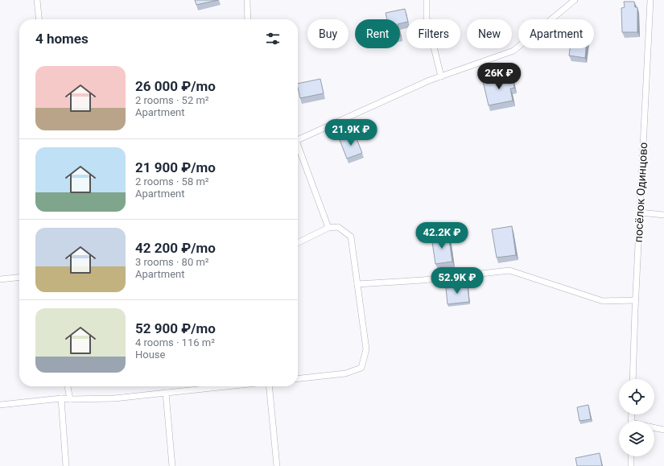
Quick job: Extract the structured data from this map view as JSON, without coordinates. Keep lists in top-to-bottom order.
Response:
{
  "streets": {
    "lane": ["посёлок Одинцово"]
  },
  "page": {
    "chip": [
      "Buy",
      "Rent",
      "Filters",
      "New",
      "Apartment"
    ],
    "heading": "4 homes",
    "list": [
      {
        "name": "26 000 ₽/mo",
        "note": "2 rooms · 52 m² · Apartment"
      },
      {
        "name": "21 900 ₽/mo",
        "note": "2 rooms · 58 m² · Apartment"
      },
      {
        "name": "42 200 ₽/mo",
        "note": "3 rooms · 80 m² · Apartment"
      },
      {
        "name": "52 900 ₽/mo",
        "note": "4 rooms · 116 m² · House"
      }
    ],
    "price": [
      "26K ₽",
      "21.9K ₽",
      "42.2K ₽",
      "52.9K ₽"
    ]
  }
}
